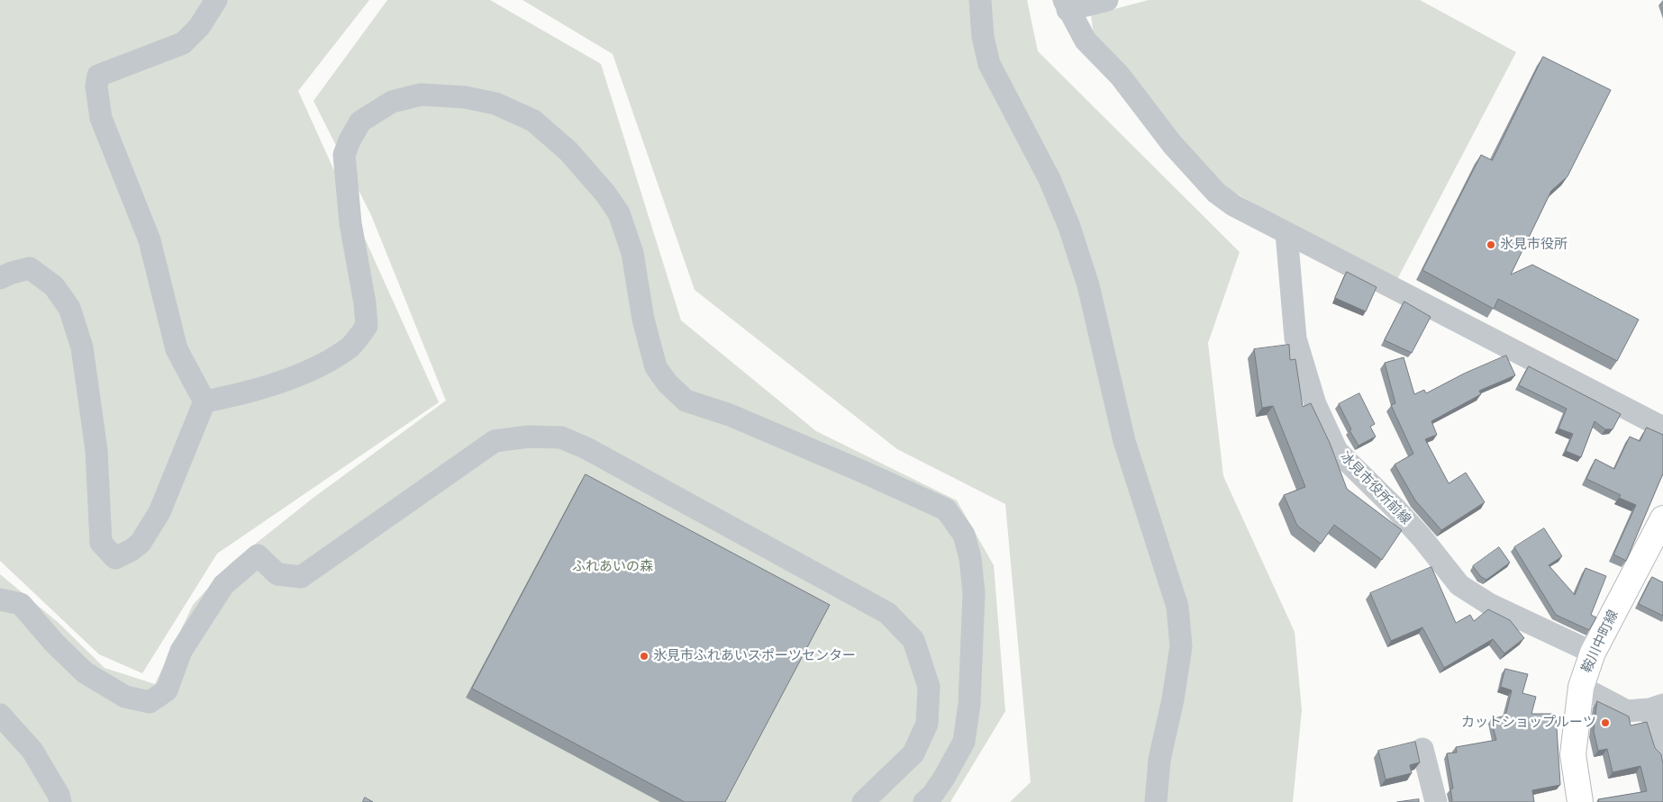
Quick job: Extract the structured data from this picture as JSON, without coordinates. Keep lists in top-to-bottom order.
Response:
{
  "streets": {
    "main road": ["鞍川中町線"],
    "street": ["冰見市役所前線"]
  },
  "crossings": [
    ["冰見市役所前線", "鞍川中町線"]
  ],
  "parks": ["ふれあいの森"],
  "places": ["氷見市役所", "氷見市ふれあいスポーツセンター", "カットショップルーツ"]
}
